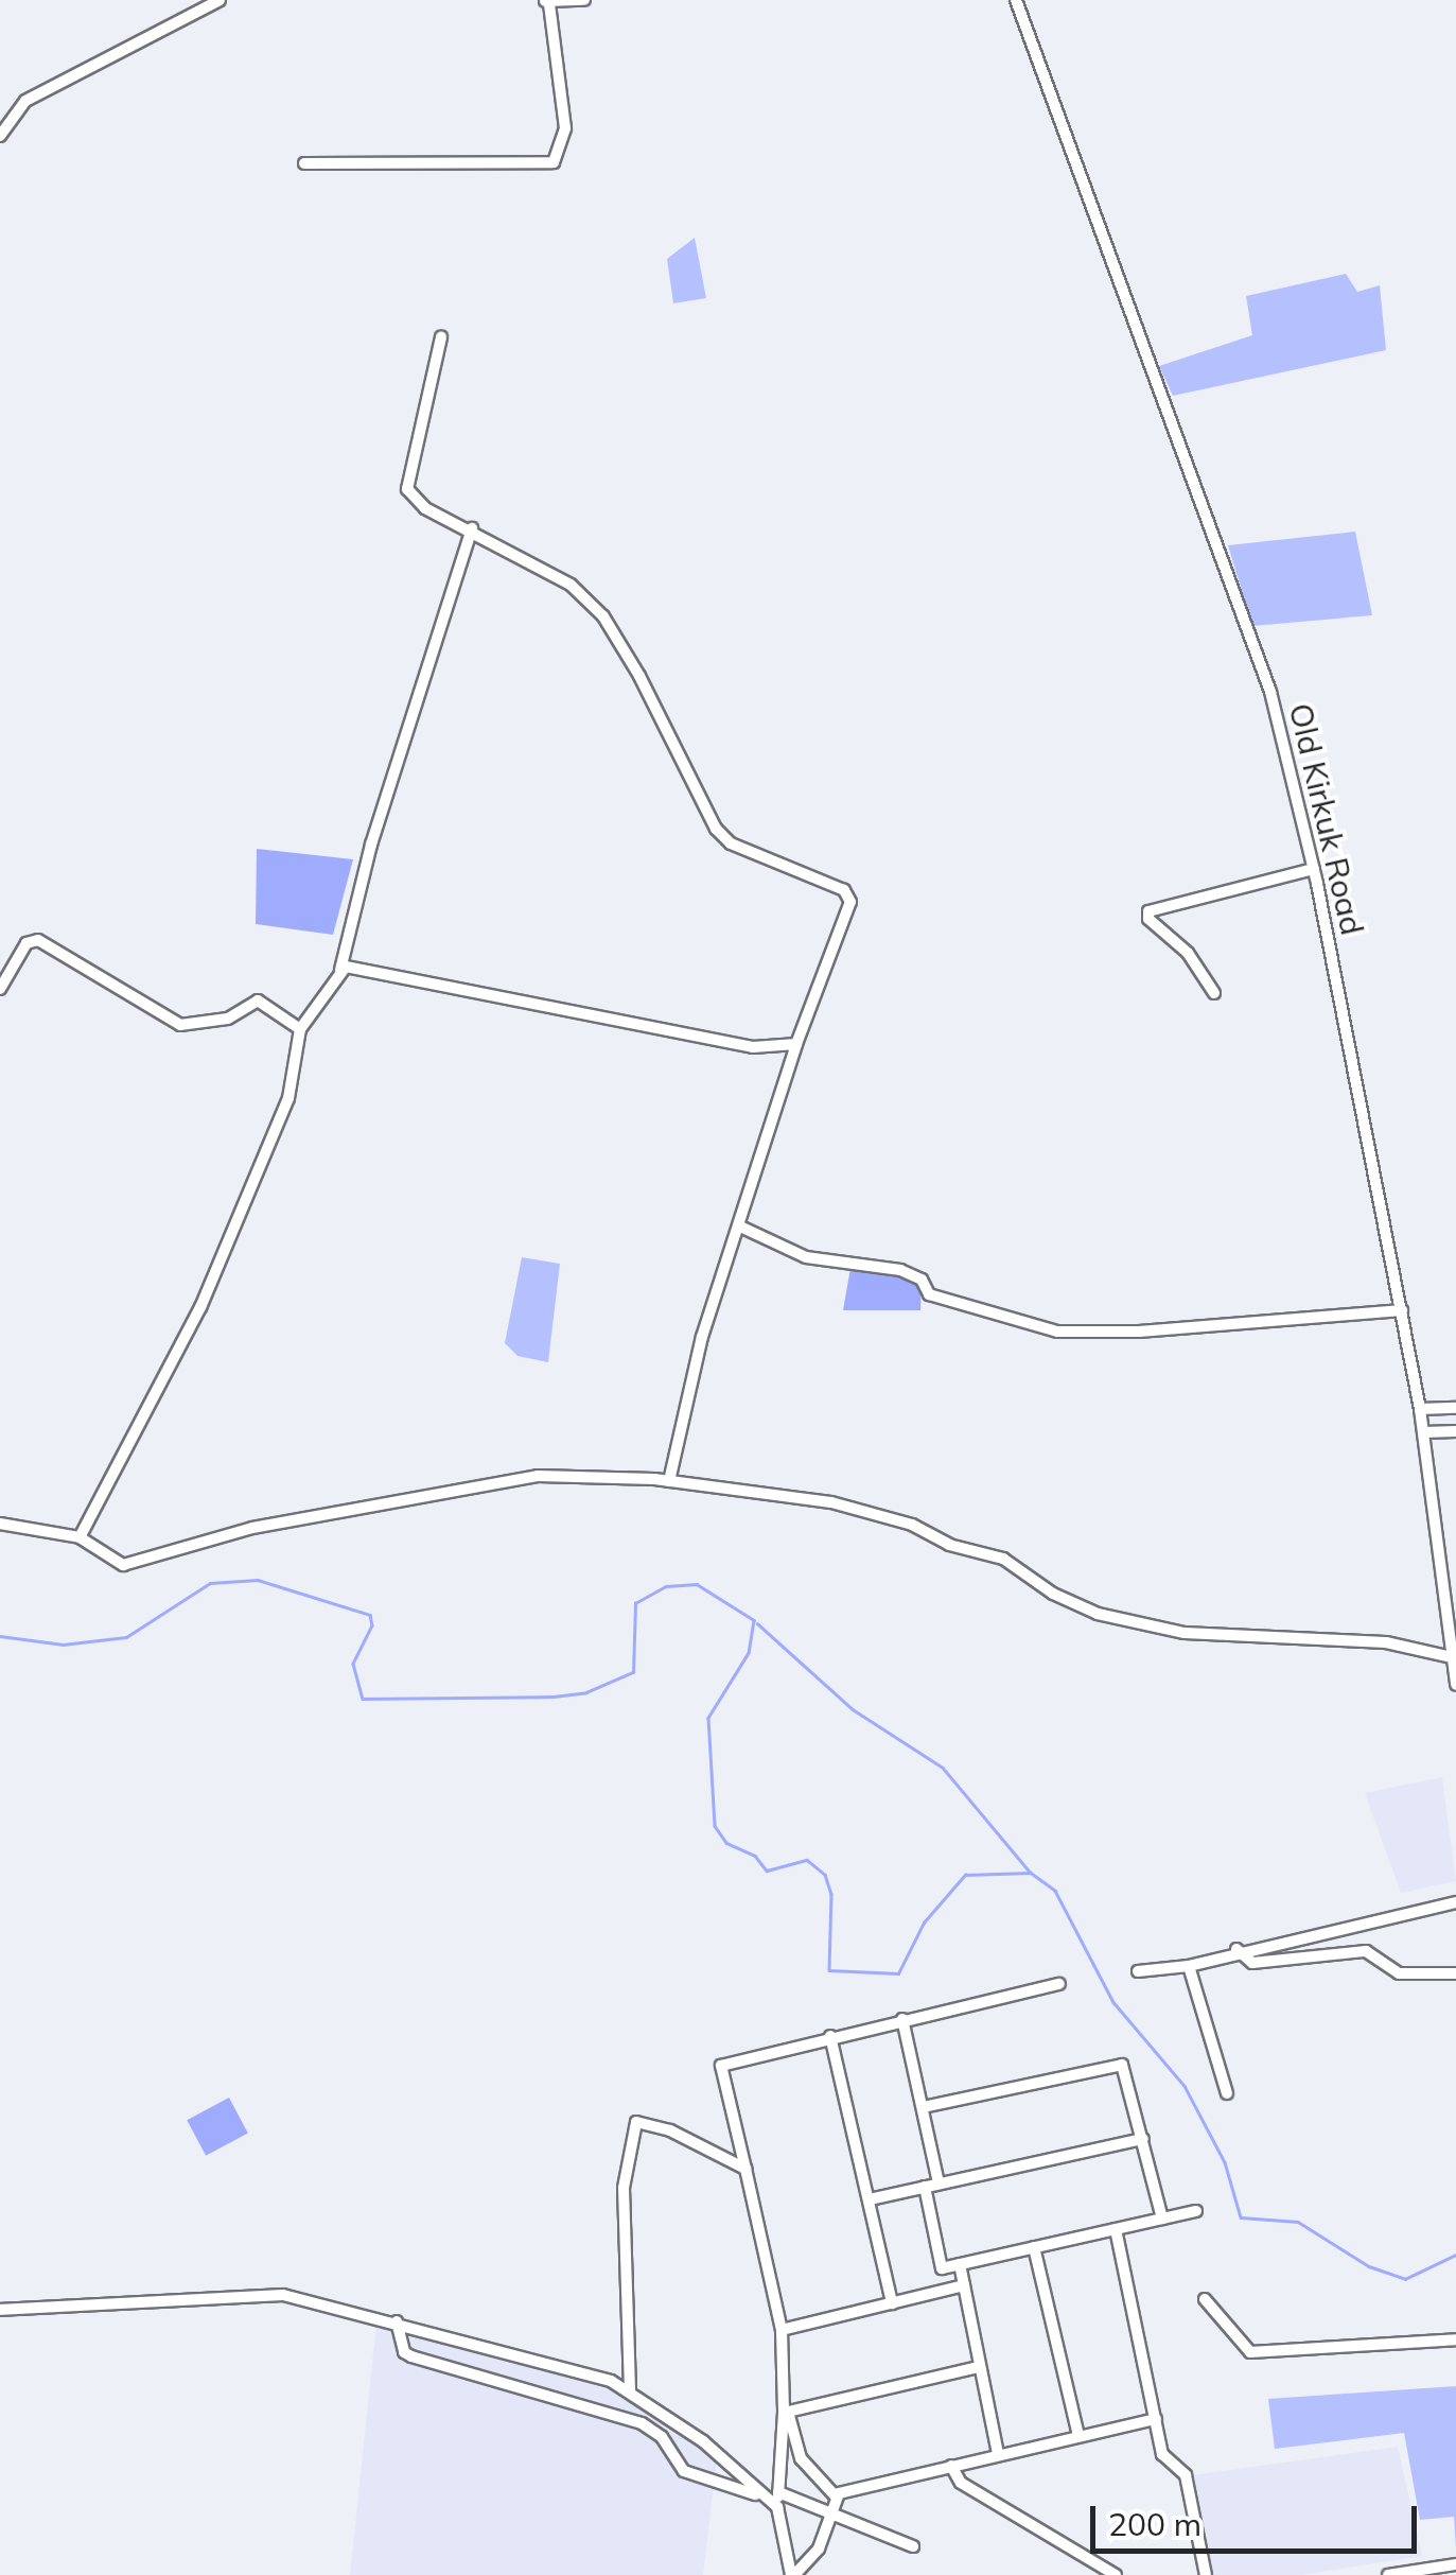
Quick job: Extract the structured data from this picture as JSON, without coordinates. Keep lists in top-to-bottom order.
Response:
{
  "streets": {
    "street": ["Old Kirkuk Road"]
  },
  "scale_bar": "200 m"
}
